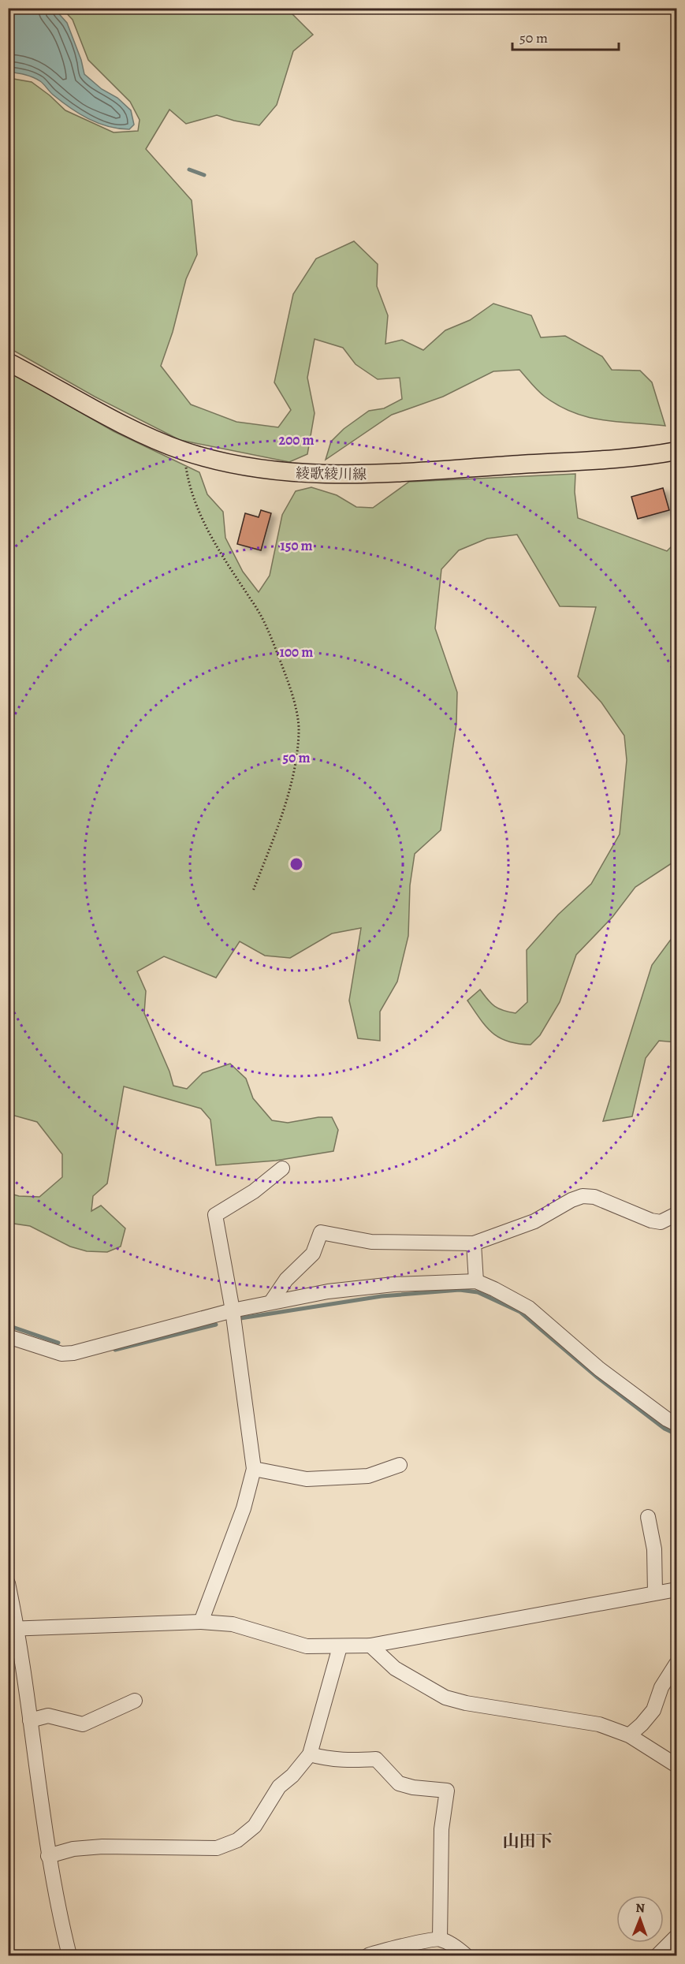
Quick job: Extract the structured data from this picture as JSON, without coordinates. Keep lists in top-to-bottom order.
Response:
{
  "streets": {
    "main road": ["綾歌綾川線"]
  },
  "districts": ["山田下"],
  "scale_bar": "50 m",
  "north": "top",
  "rings": [
    "200 m",
    "150 m",
    "100 m",
    "50 m"
  ]
}
